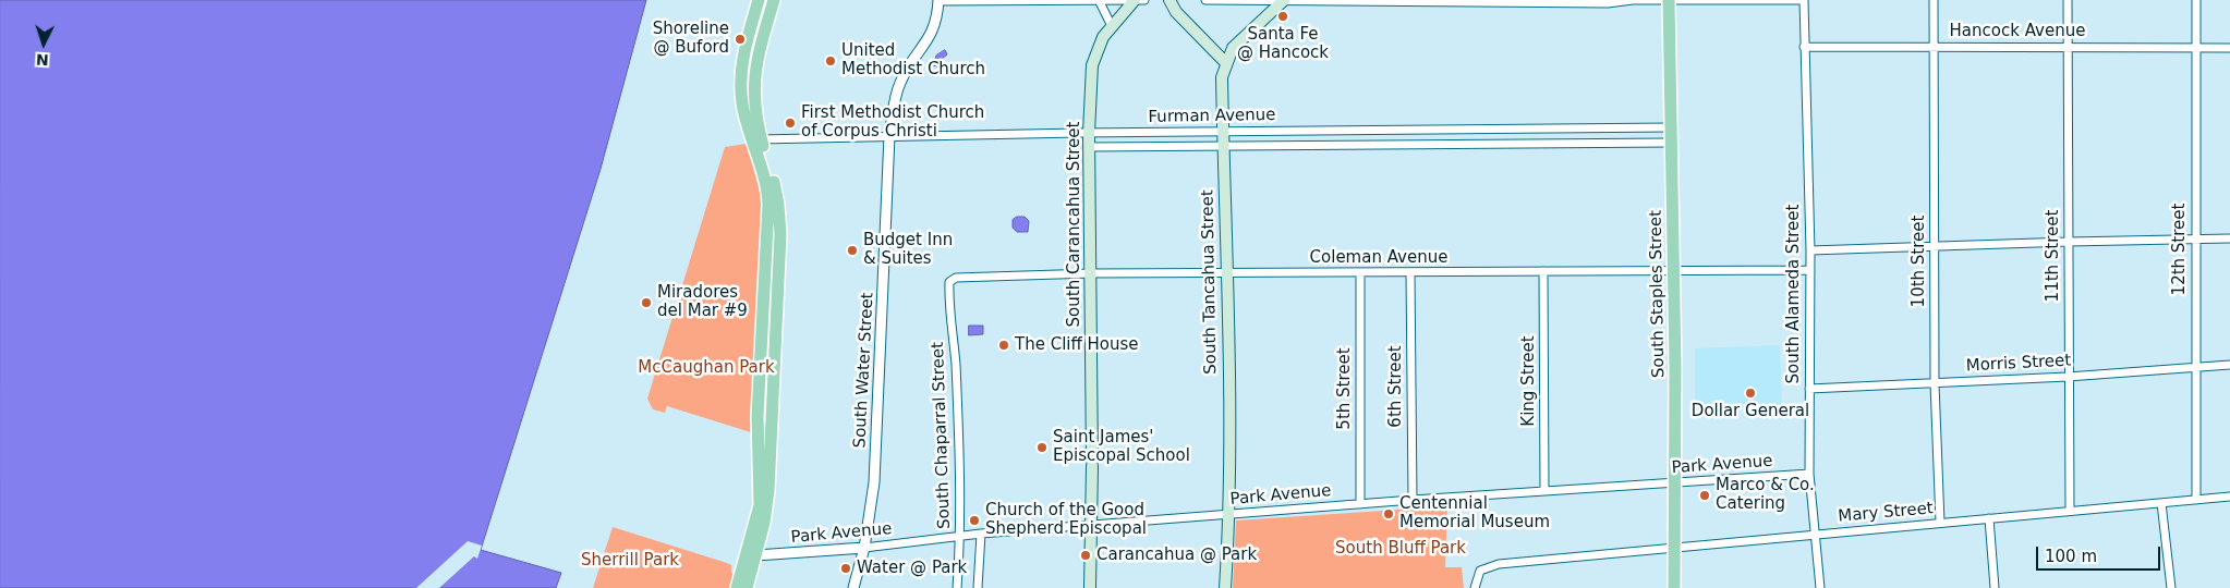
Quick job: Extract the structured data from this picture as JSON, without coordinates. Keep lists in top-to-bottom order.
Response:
{
  "streets": {
    "main road": ["South Carancahua Street", "South Tancahua Street", "South Staples Street"],
    "street": [
      "Hancock Avenue",
      "Furman Avenue",
      "12th Street",
      "11th Street",
      "Coleman Avenue",
      "10th Street",
      "South Alameda Street",
      "Morris Street",
      "South Water Street",
      "King Street",
      "6th Street",
      "5th Street",
      "South Chaparral Street",
      "Park Avenue",
      "Mary Street"
    ]
  },
  "crossings": [
    ["Hancock Avenue", "12th Street"],
    ["Hancock Avenue", "11th Street"],
    ["Hancock Avenue", "10th Street"],
    ["Hancock Avenue", "South Alameda Street"],
    ["Furman Avenue", "South Carancahua Street"],
    ["Furman Avenue", "South Tancahua Street"],
    ["Furman Avenue", "South Staples Street"],
    ["Furman Avenue", "South Water Street"],
    ["South Carancahua Street", "Coleman Avenue"],
    ["South Carancahua Street", "Park Avenue"],
    ["12th Street", "Morris Street"],
    ["12th Street", "Mary Street"],
    ["11th Street", "Morris Street"],
    ["11th Street", "Mary Street"],
    ["Coleman Avenue", "South Tancahua Street"],
    ["Coleman Avenue", "South Staples Street"],
    ["Coleman Avenue", "South Alameda Street"],
    ["Coleman Avenue", "King Street"],
    ["Coleman Avenue", "6th Street"],
    ["Coleman Avenue", "5th Street"],
    ["Coleman Avenue", "South Chaparral Street"],
    ["10th Street", "Morris Street"],
    ["10th Street", "Mary Street"],
    ["South Tancahua Street", "Park Avenue"],
    ["South Staples Street", "Park Avenue"],
    ["South Staples Street", "Mary Street"],
    ["South Alameda Street", "Morris Street"],
    ["South Alameda Street", "Park Avenue"],
    ["South Alameda Street", "Mary Street"],
    ["South Water Street", "Park Avenue"],
    ["King Street", "Park Avenue"],
    ["6th Street", "Park Avenue"],
    ["5th Street", "Park Avenue"],
    ["South Chaparral Street", "Park Avenue"]
  ],
  "parks": ["McCaughan Park", "South Bluff Park", "Sherrill Park"],
  "places": [
    "Santa Fe @ Hancock",
    "Shoreline @ Buford",
    "United Methodist Church",
    "First Methodist Church of Corpus Christi",
    "Budget Inn & Suites",
    "Miradores del Mar #9",
    "The Cliff House",
    "Dollar General",
    "Saint James' Episcopal School",
    "Marco & Co. Catering",
    "Centennial Memorial Museum",
    "Church of the Good Shepherd Episcopal",
    "Carancahua @ Park",
    "Water @ Park"
  ],
  "scale_bar": "100 m",
  "north": "bottom"
}
